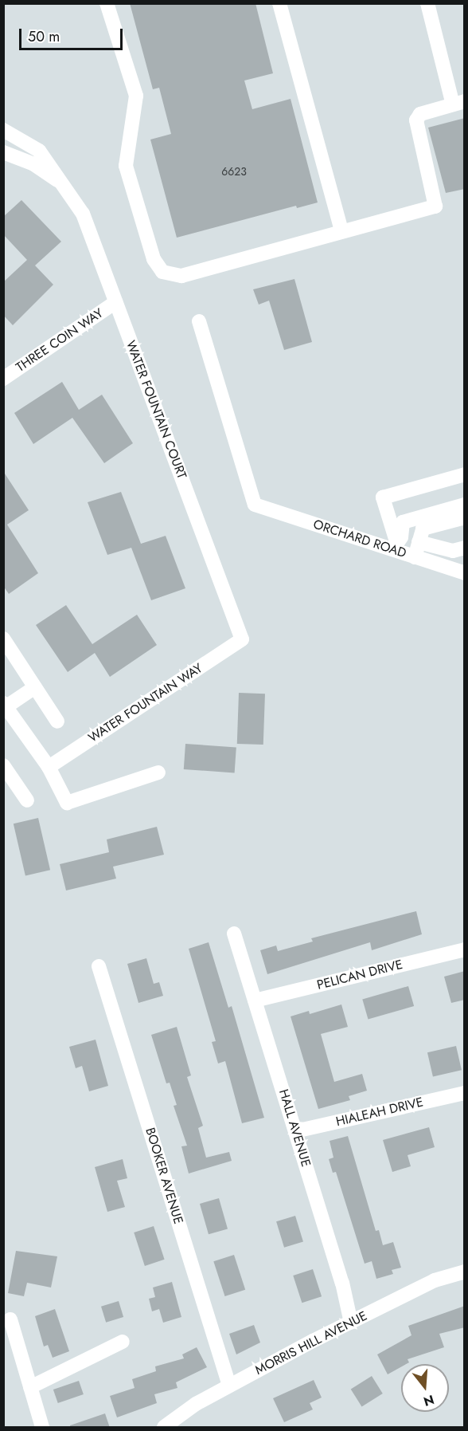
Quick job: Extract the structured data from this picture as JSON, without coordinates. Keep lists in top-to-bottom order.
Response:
{
  "streets": {
    "street": [
      "THREE COIN WAY",
      "WATER FOUNTAIN COURT",
      "ORCHARD ROAD",
      "WATER FOUNTAIN WAY",
      "PELICAN DRIVE",
      "HIALEAH DRIVE",
      "HALL AVENUE",
      "BOOKER AVENUE",
      "MORRIS HILL AVENUE"
    ]
  },
  "crossings": [
    ["THREE COIN WAY", "WATER FOUNTAIN COURT"],
    ["WATER FOUNTAIN COURT", "WATER FOUNTAIN WAY"],
    ["PELICAN DRIVE", "HALL AVENUE"],
    ["HIALEAH DRIVE", "HALL AVENUE"],
    ["HALL AVENUE", "MORRIS HILL AVENUE"],
    ["BOOKER AVENUE", "MORRIS HILL AVENUE"]
  ],
  "house_numbers": ["6623"],
  "scale_bar": "50 m",
  "north": "bottom"
}
